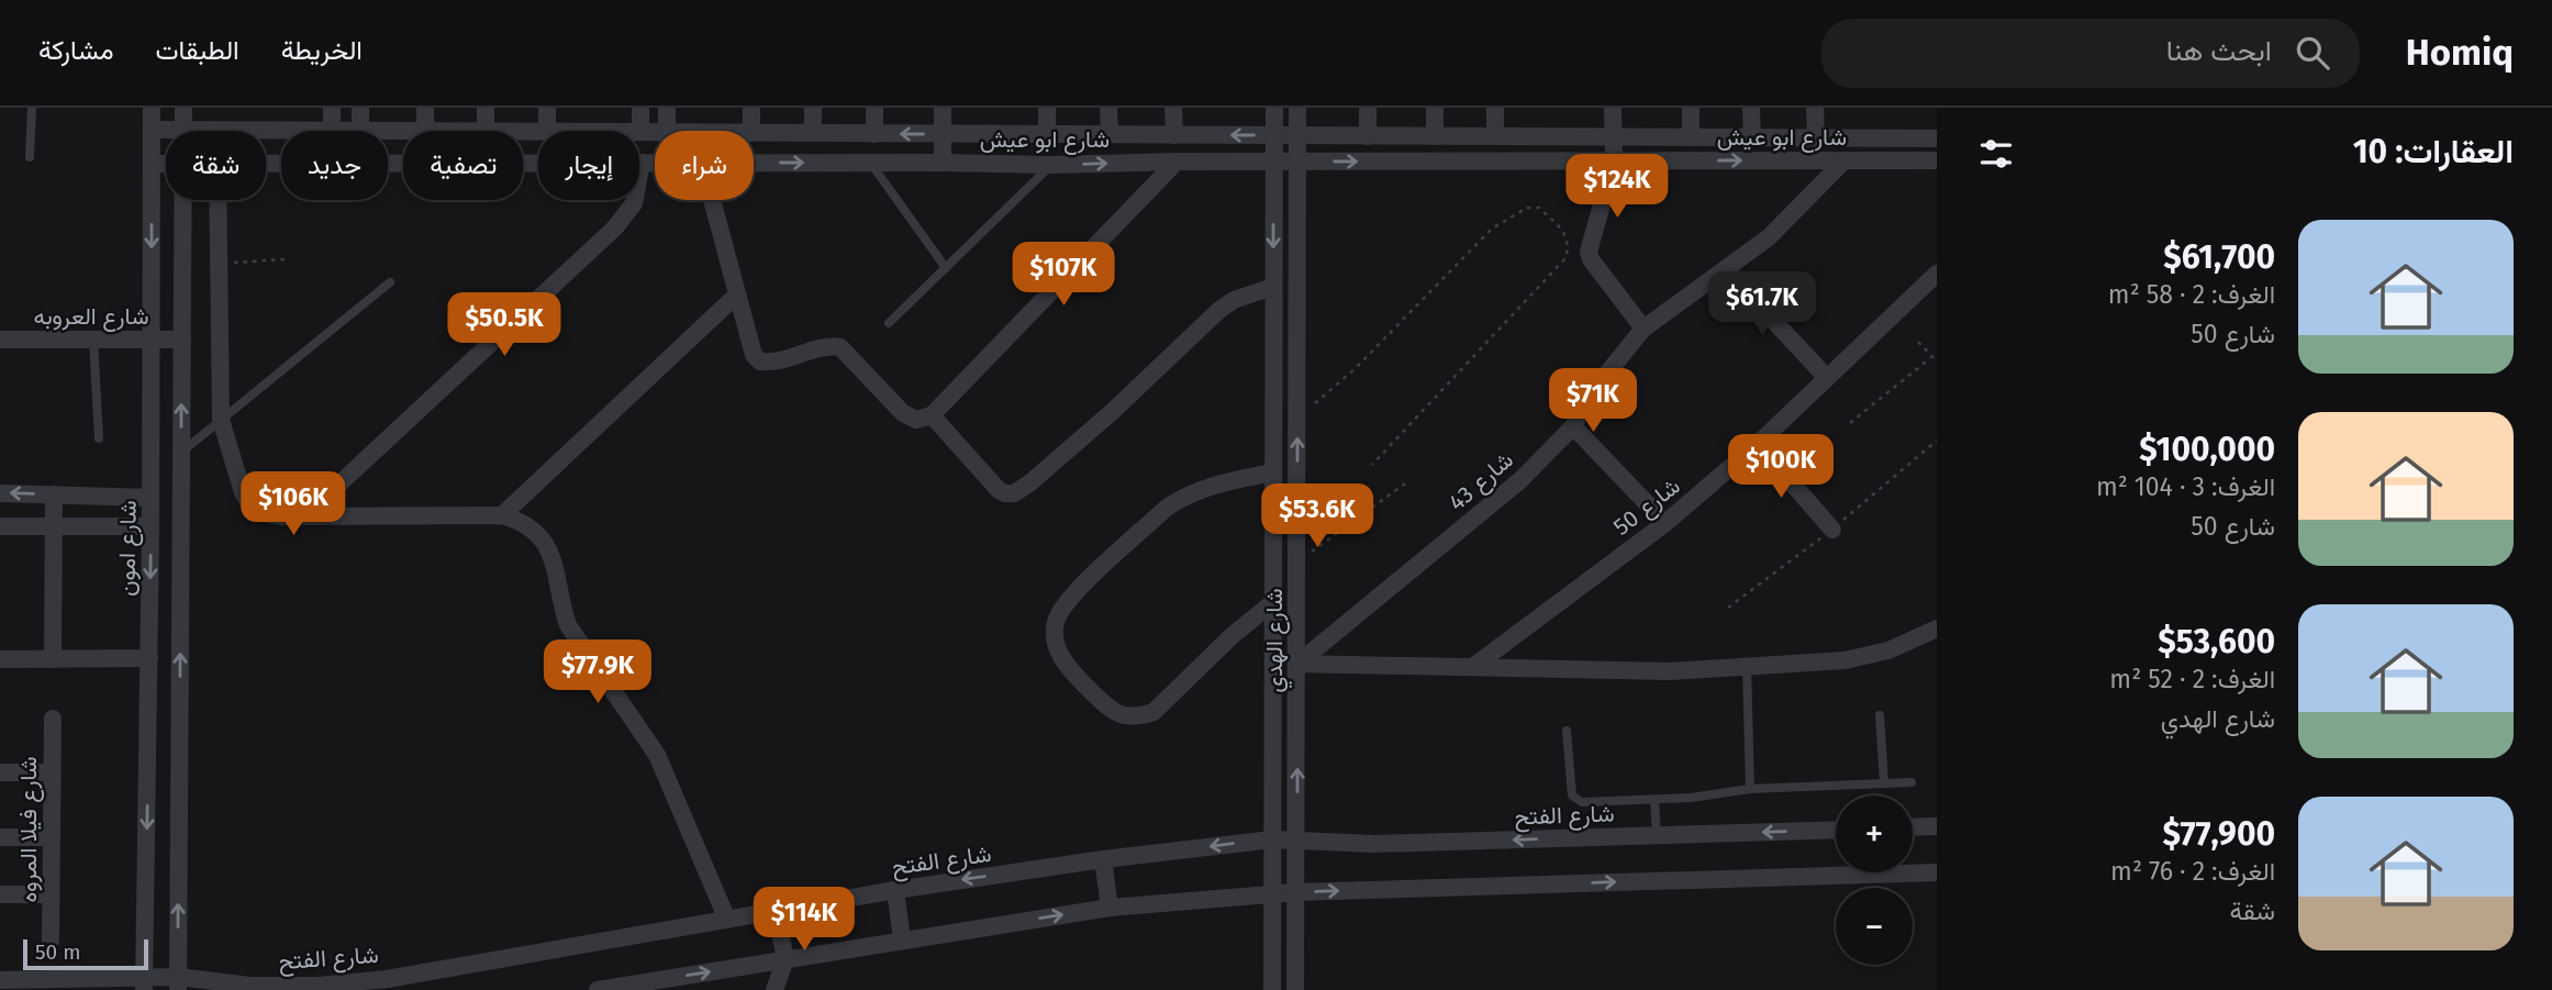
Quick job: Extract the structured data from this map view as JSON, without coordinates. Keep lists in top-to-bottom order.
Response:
{
  "streets": {
    "street": [
      "شارع ابو عيش",
      "شارع العروبه",
      "شارع 43",
      "شارع 50",
      "شارع امون",
      "شارع الهدي",
      "شارع الفتح",
      "شارع فيلا المروه"
    ]
  },
  "crossings": [
    ["شارع ابو عيش", "شارع 43"],
    ["شارع ابو عيش", "شارع امون"],
    ["شارع ابو عيش", "شارع الهدي"],
    ["شارع العروبه", "شارع امون"],
    ["شارع 43", "شارع الهدي"],
    ["شارع امون", "شارع الفتح"],
    ["شارع الهدي", "شارع الفتح"]
  ],
  "scale_bar": "50 m",
  "page": {
    "header": "Homiq",
    "search": "ابحث هنا",
    "nav": ["الخريطة", "الطبقات", "مشاركة"],
    "heading": "العقارات: 10",
    "chip": [
      "شراء",
      "إيجار",
      "تصفية",
      "جديد",
      "شقة"
    ],
    "price": [
      "$124K",
      "$107K",
      "$61.7K",
      "$50.5K",
      "$71K",
      "$100K",
      "$106K",
      "$53.6K",
      "$77.9K",
      "$114K"
    ],
    "list": [
      {
        "name": "$61,700",
        "note": "الغرف: 2 · 58 m² · شارع 50"
      },
      {
        "name": "$100,000",
        "note": "الغرف: 3 · 104 m² · شارع 50"
      },
      {
        "name": "$53,600",
        "note": "الغرف: 2 · 52 m² · شارع الهدي"
      },
      {
        "name": "$77,900",
        "note": "الغرف: 2 · 76 m² · شقة"
      }
    ],
    "map_buttons": ["+", "−"],
    "scale": "50 m"
  }
}
